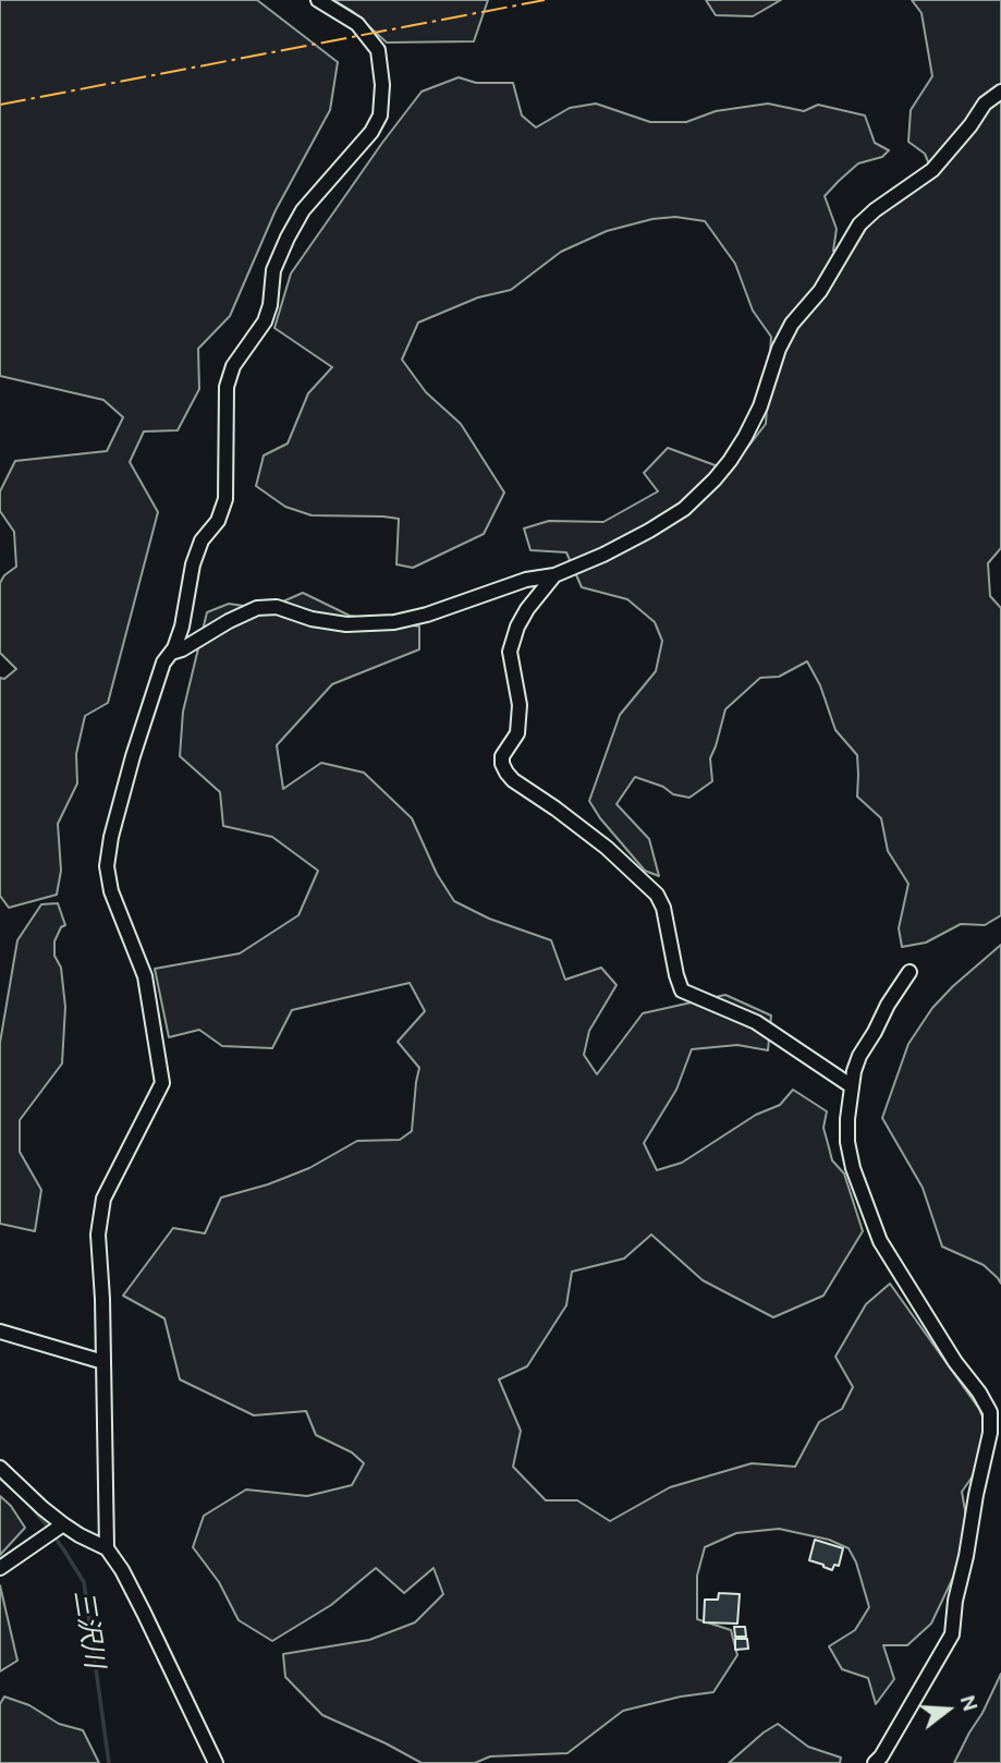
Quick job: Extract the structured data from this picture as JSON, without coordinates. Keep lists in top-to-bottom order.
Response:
{
  "water": ["三沢川"],
  "north": "right"
}
